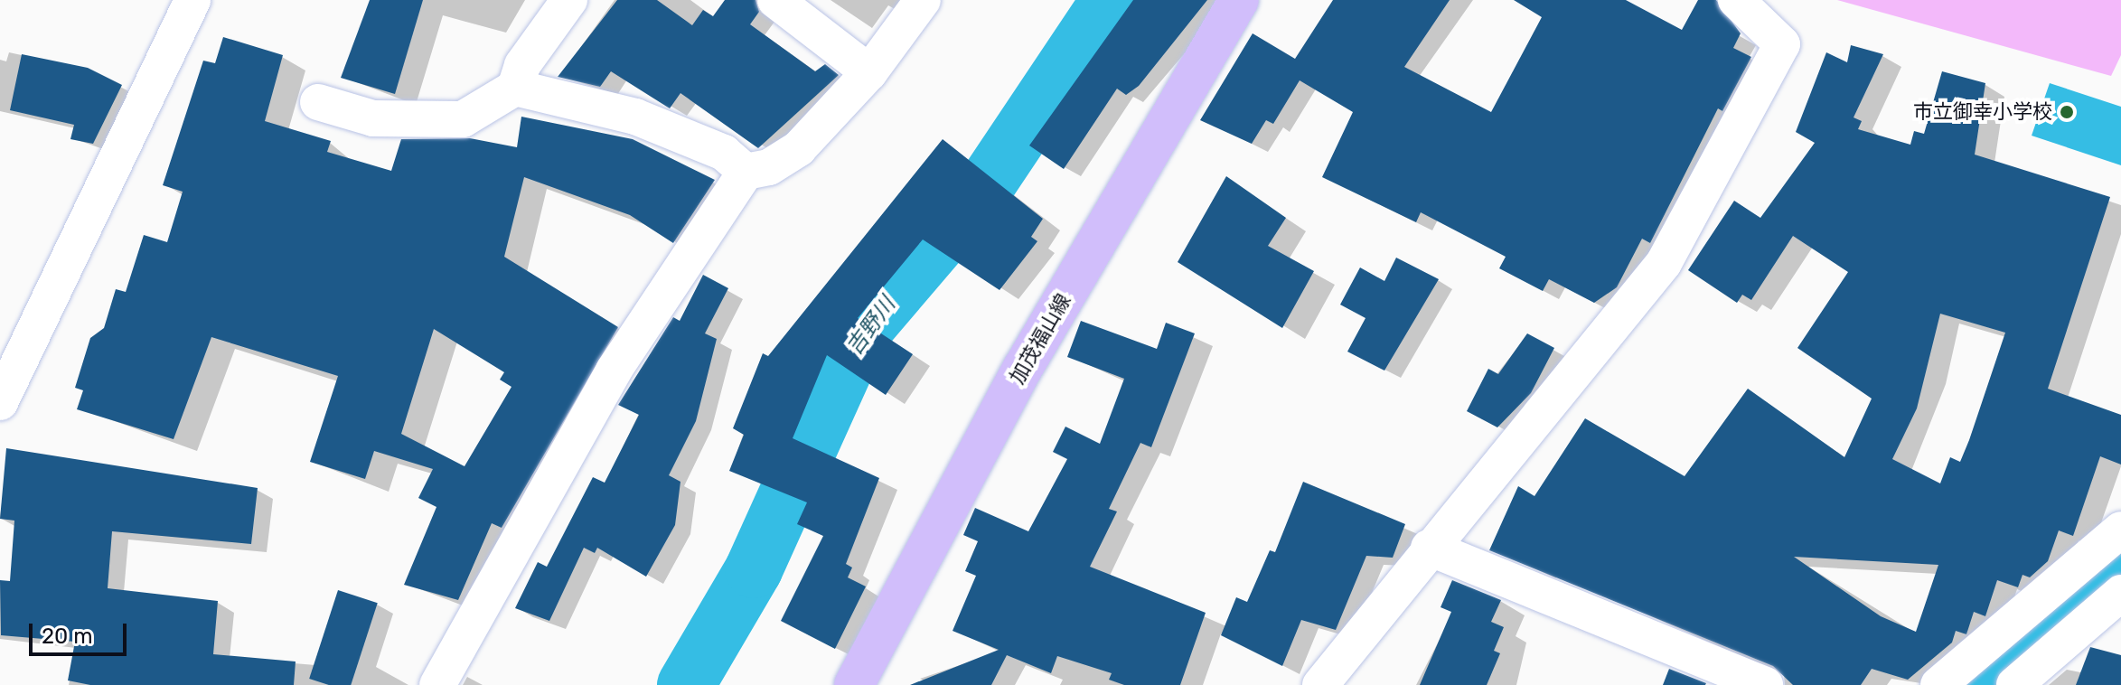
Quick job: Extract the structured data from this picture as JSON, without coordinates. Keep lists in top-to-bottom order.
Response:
{
  "streets": {
    "main road": ["加茂福山線"]
  },
  "water": ["吉野川"],
  "places": ["市立御幸小学校"],
  "scale_bar": "20 m"
}
